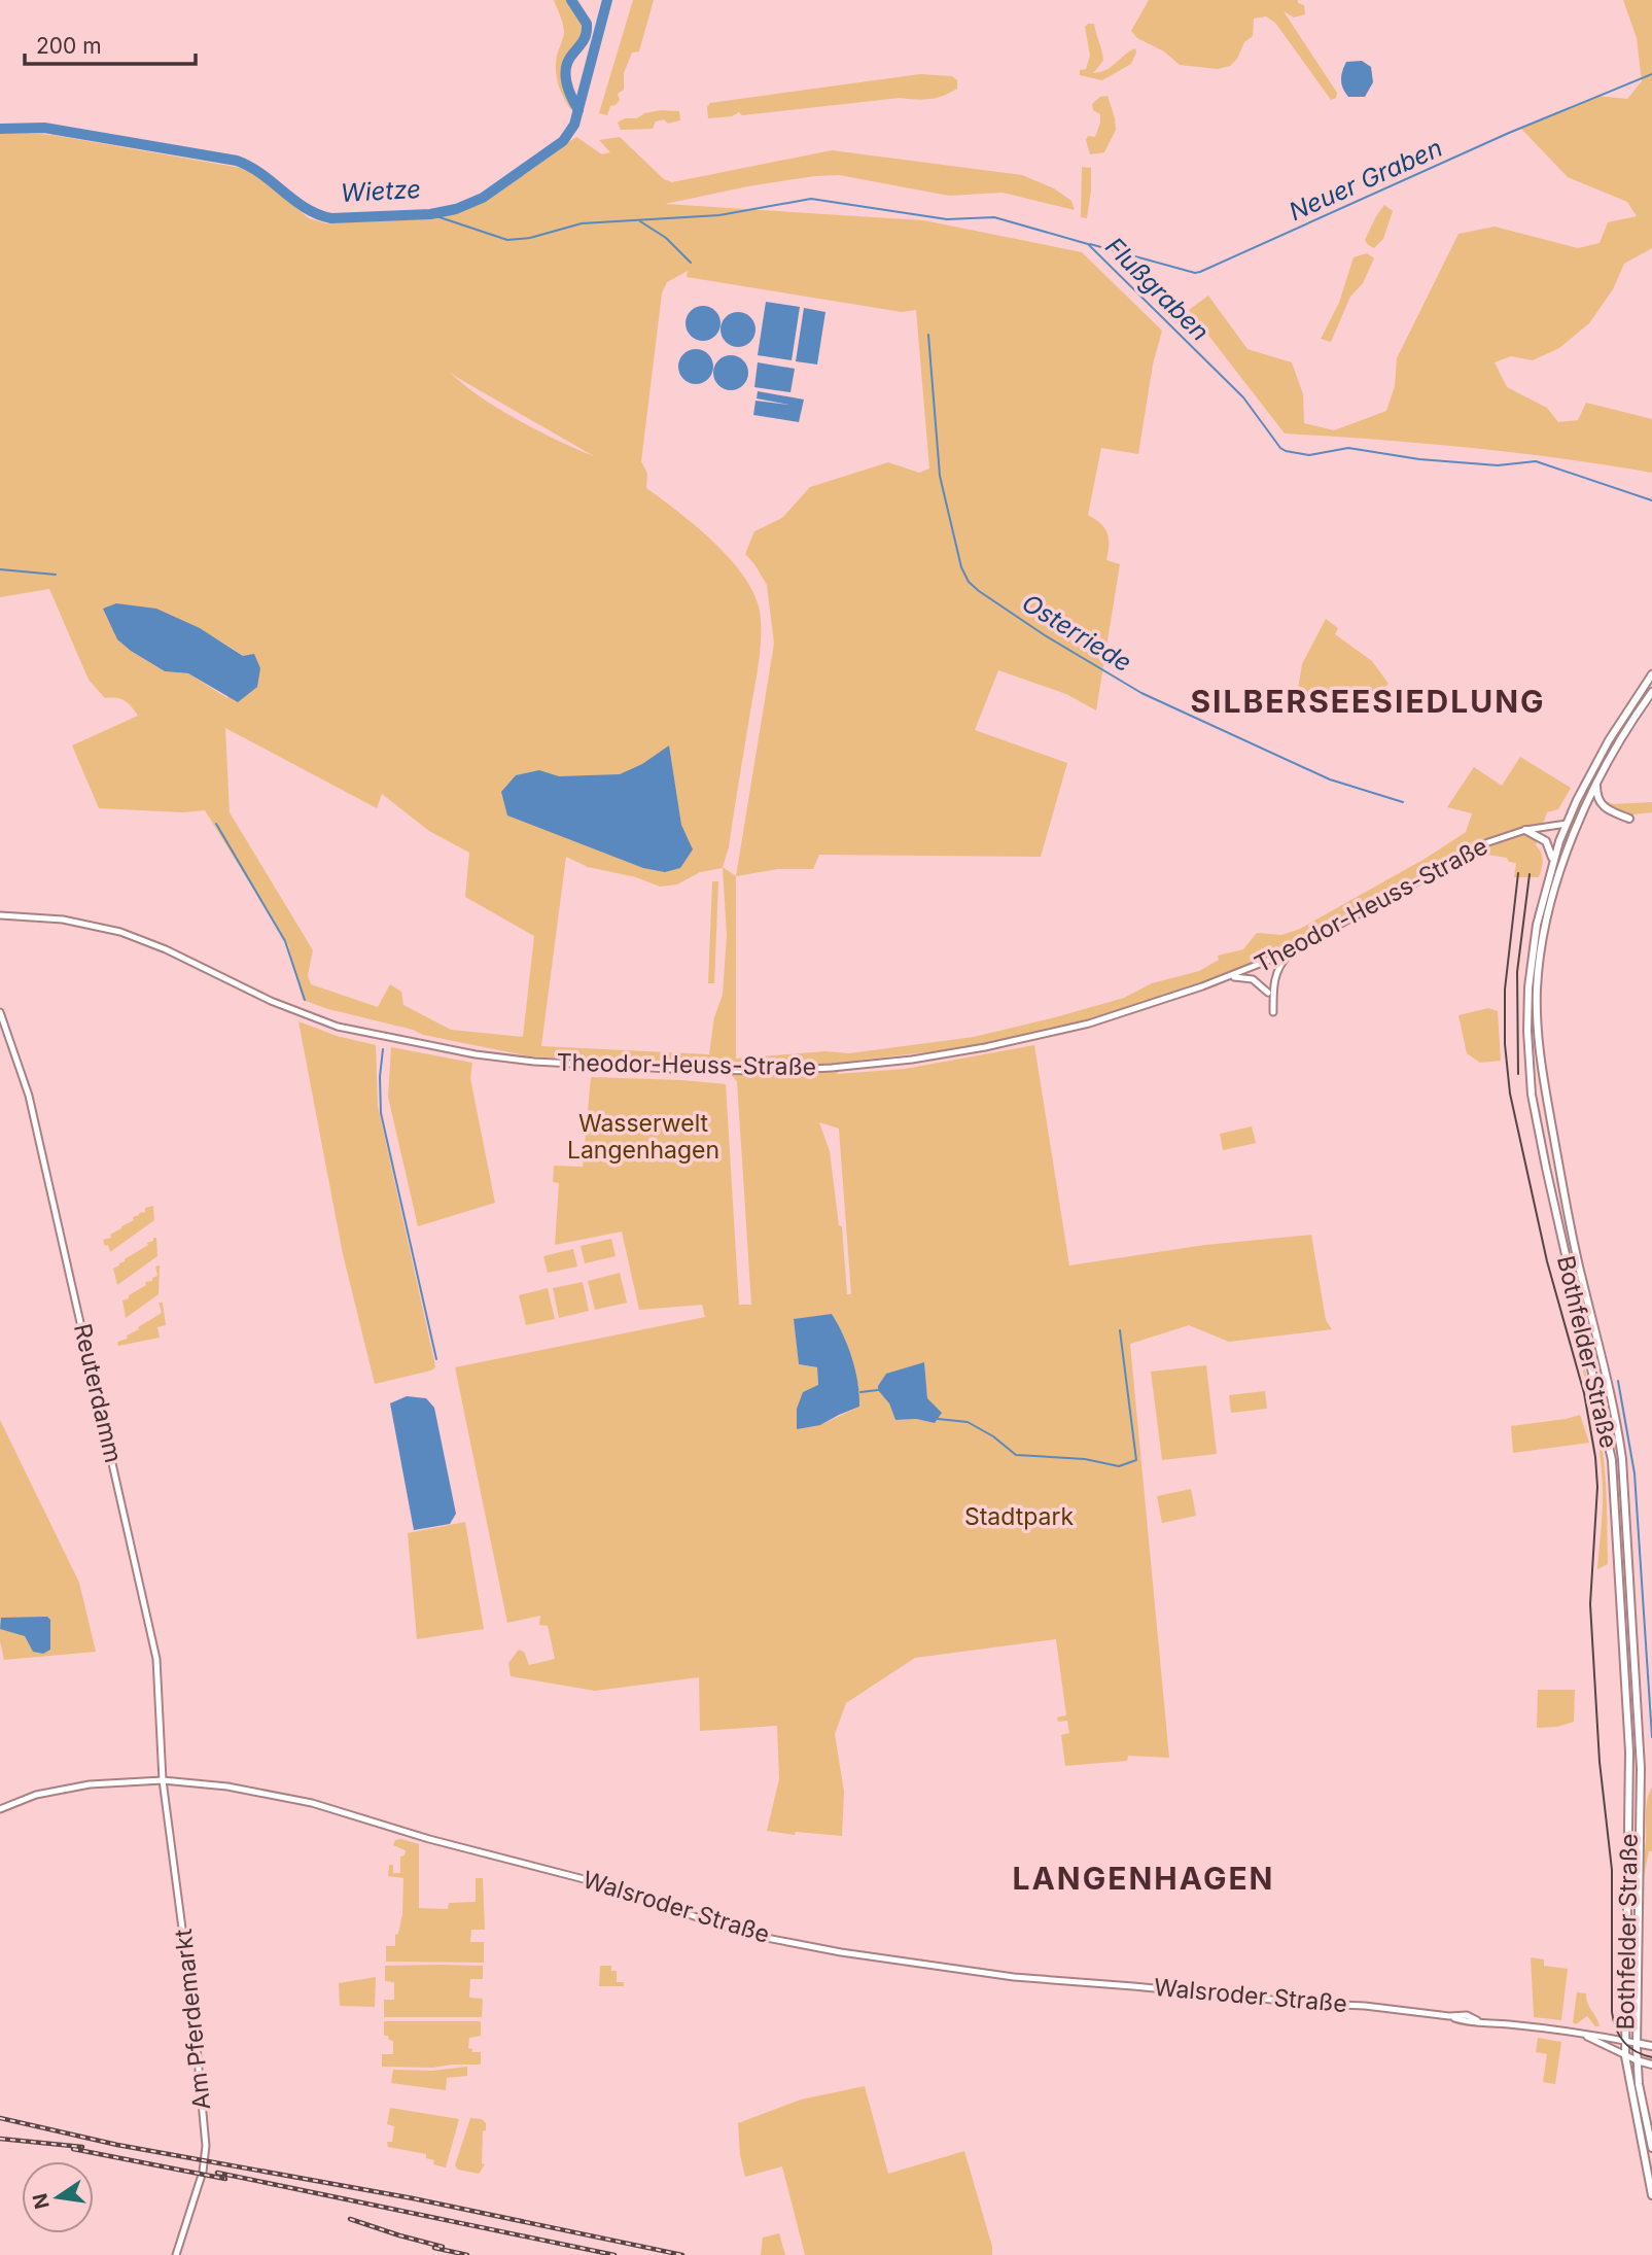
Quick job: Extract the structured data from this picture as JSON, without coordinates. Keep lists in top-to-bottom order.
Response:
{
  "streets": {
    "main road": ["Bothfelder Straße", "Walsroder Straße"],
    "street": ["Theodor-Heuss-Straße", "Reuterdamm", "Am Pferdemarkt"]
  },
  "crossings": [
    ["Theodor-Heuss-Straße", "Bothfelder Straße"],
    ["Bothfelder Straße", "Walsroder Straße"],
    ["Reuterdamm", "Walsroder Straße"],
    ["Reuterdamm", "Am Pferdemarkt"],
    ["Walsroder Straße", "Am Pferdemarkt"]
  ],
  "districts": ["SILBERSEESIEDLUNG", "LANGENHAGEN"],
  "water": [
    "Neuer Graben",
    "Wietze",
    "Flußgraben",
    "Osterriede"
  ],
  "parks": ["Wasserwelt Langenhagen", "Stadtpark"],
  "scale_bar": "200 m",
  "north": "left"
}
